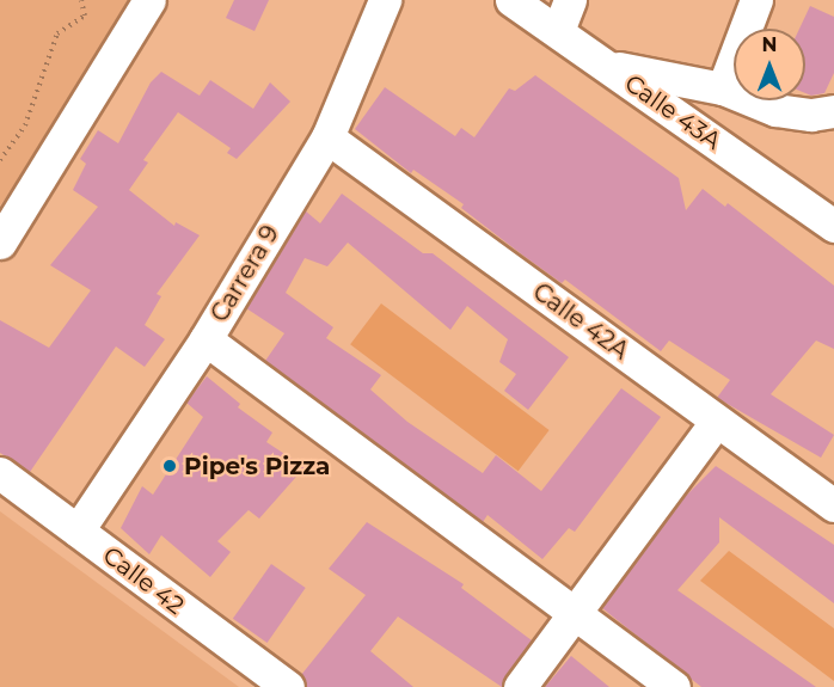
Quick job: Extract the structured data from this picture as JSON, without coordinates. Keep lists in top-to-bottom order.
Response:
{
  "streets": {
    "street": [
      "Calle 43A",
      "Carrera 9",
      "Calle 42A",
      "Calle 42"
    ]
  },
  "crossings": [
    ["Carrera 9", "Calle 42A"],
    ["Carrera 9", "Calle 42"]
  ],
  "places": ["Pipe's Pizza"],
  "north": "top"
}
